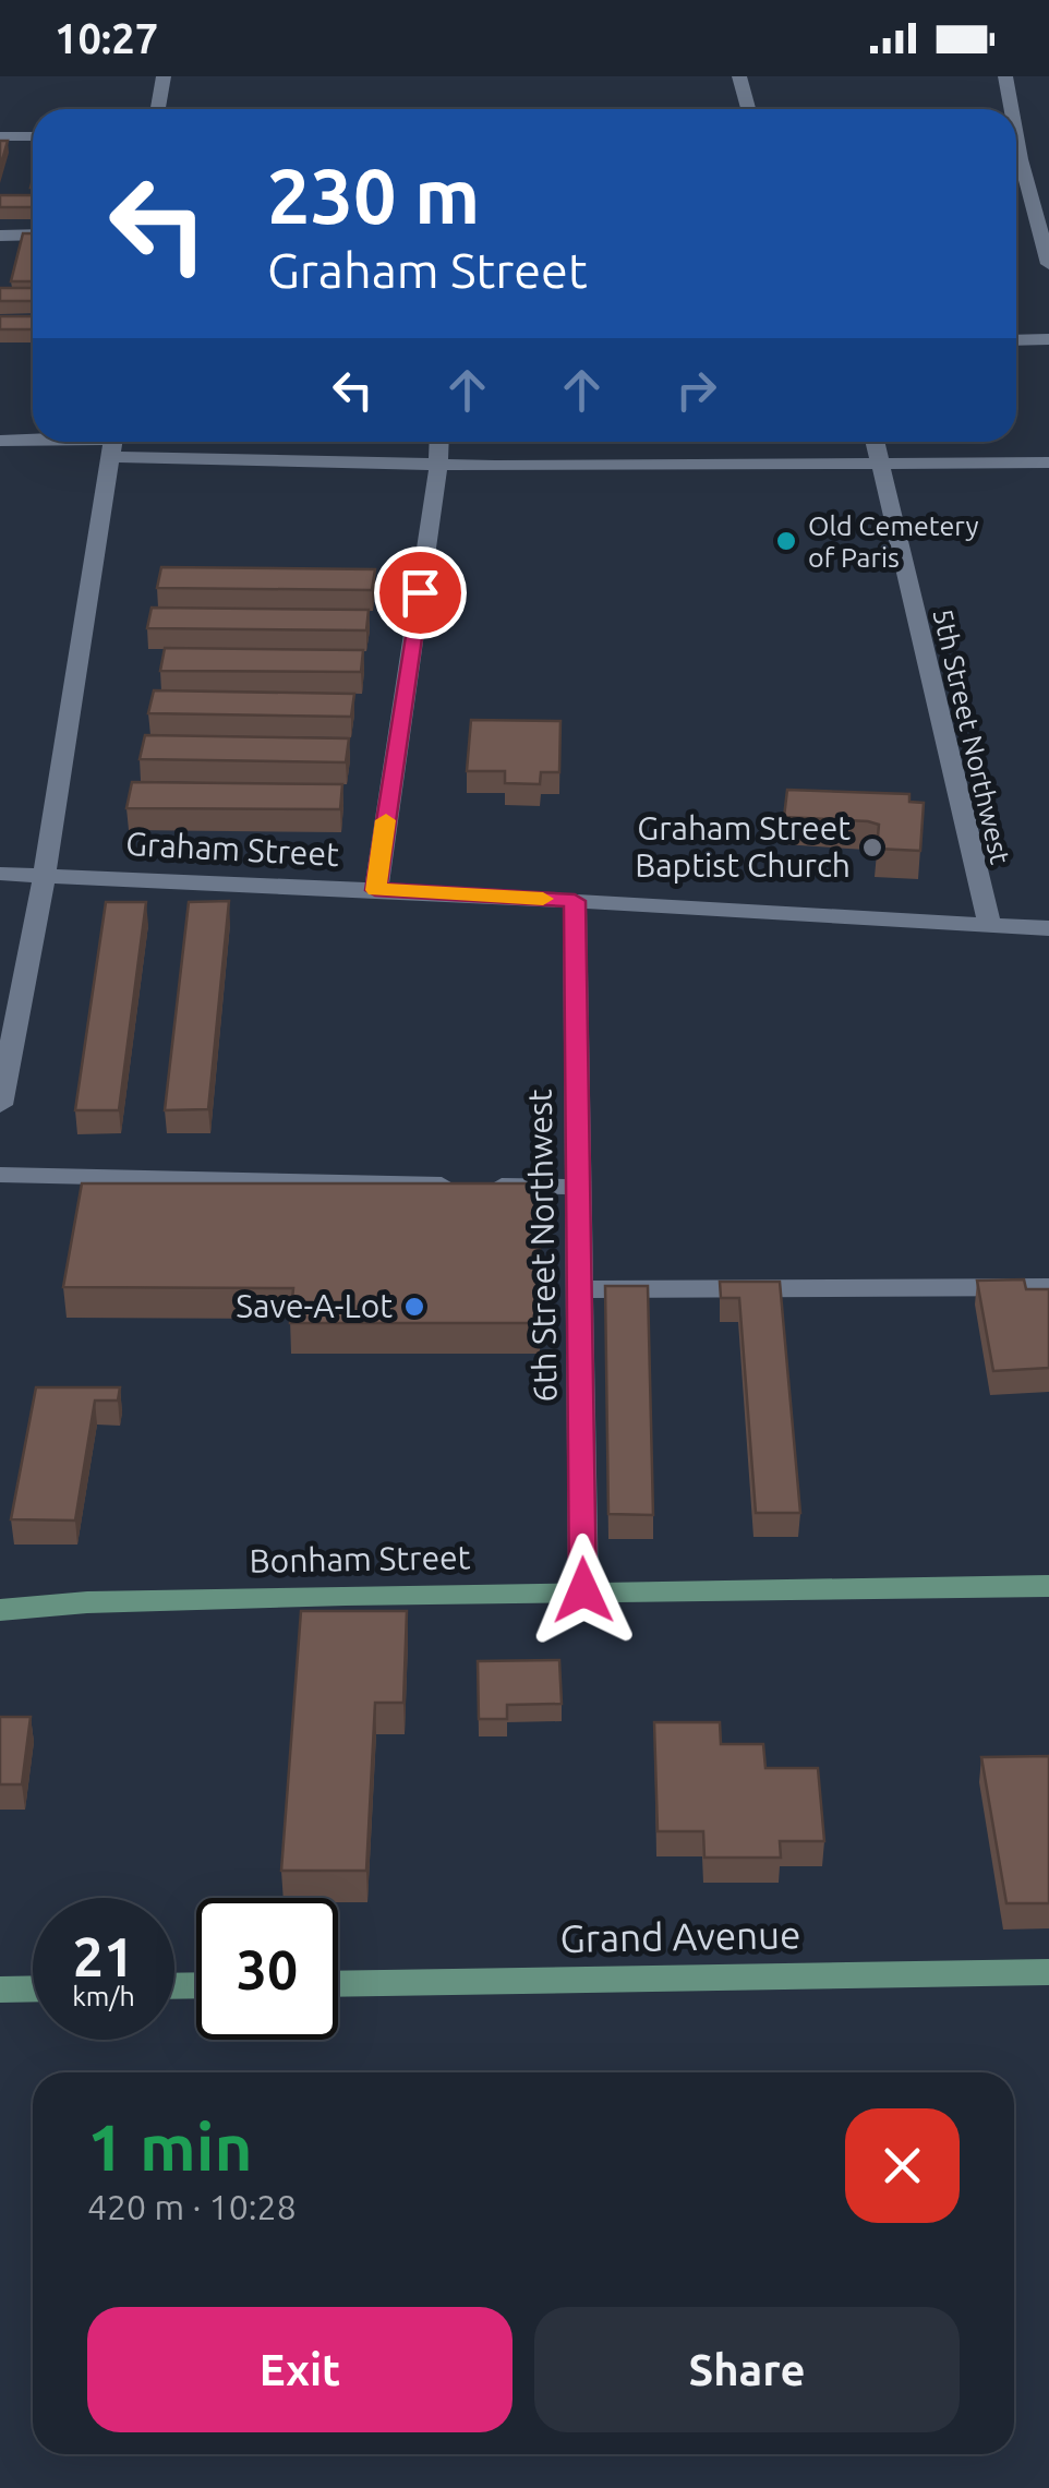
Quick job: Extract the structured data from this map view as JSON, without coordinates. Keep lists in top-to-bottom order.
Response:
{
  "streets": {
    "main road": ["Bonham Street", "Grand Avenue"],
    "street": ["5th Street Northwest", "Graham Street", "6th Street Northwest"]
  },
  "crossings": [
    ["5th Street Northwest", "Graham Street"],
    ["Graham Street", "6th Street Northwest"],
    ["6th Street Northwest", "Bonham Street"]
  ],
  "places": ["Old Cemetery of Paris", "Graham Street Baptist Church", "Save-A-Lot"],
  "page": {
    "status": "10:27",
    "turn": ["230 m", "Graham Street"],
    "speed": "21 km/h",
    "limit": "30",
    "heading": ["1 min", "420 m · 10:28"],
    "buttons": ["Exit", "Share"]
  }
}
